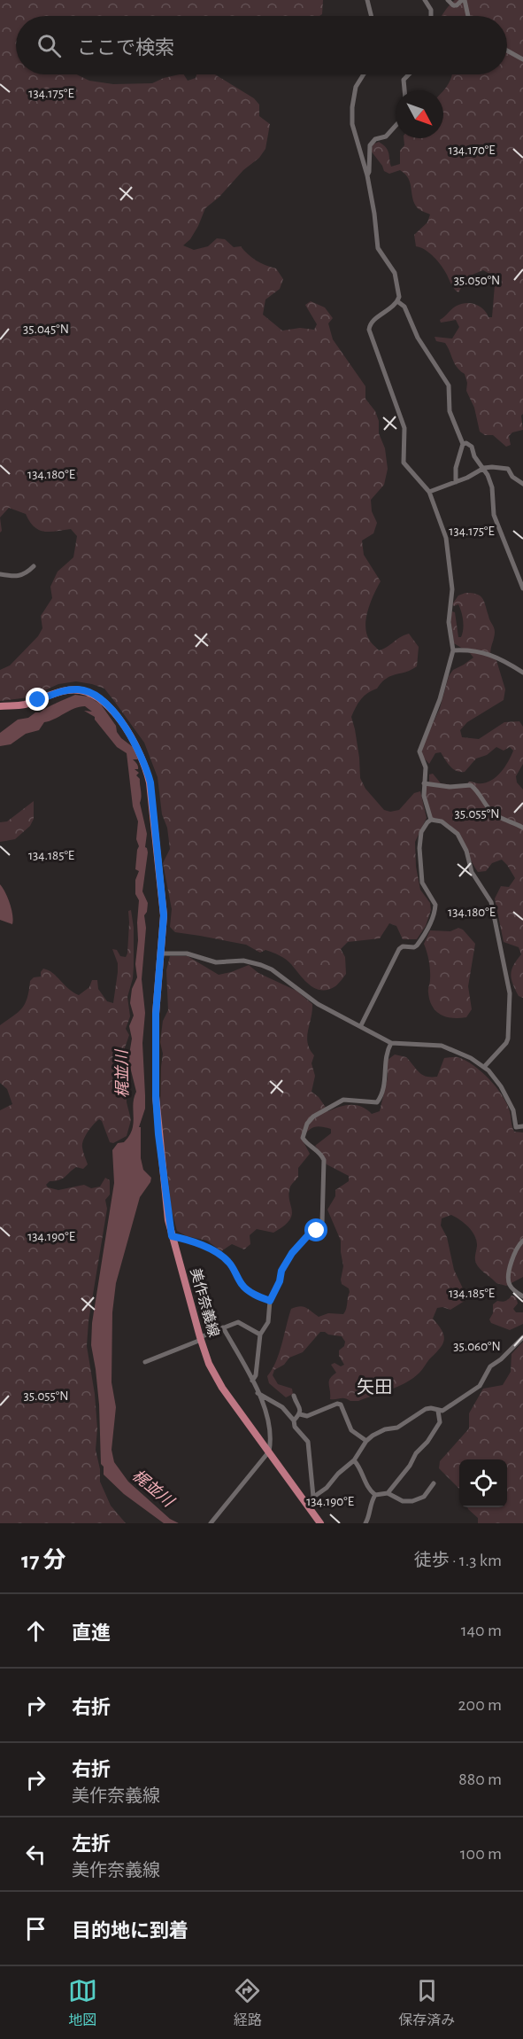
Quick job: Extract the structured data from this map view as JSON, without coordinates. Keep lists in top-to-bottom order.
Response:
{
  "streets": {
    "main road": ["美作奈義線"]
  },
  "districts": ["矢田"],
  "water": ["梶並川"],
  "north": "bottom right",
  "page": {
    "search": "ここで検索",
    "heading": ["17 分", "徒歩 · 1.3 km"],
    "list": [
      ["直進", "140 m"],
      ["右折", "200 m"],
      ["右折", "美作奈義線", "880 m"],
      ["左折", "美作奈義線", "100 m"],
      "目的地に到着"
    ],
    "nav": ["地図", "経路", "保存済み"]
  },
  "coordinates": [
    "134.175°E",
    "134.170°E",
    "35.050°N",
    "35.045°N",
    "134.180°E",
    "35.055°N",
    "134.185°E",
    "134.190°E",
    "35.060°N"
  ]
}
